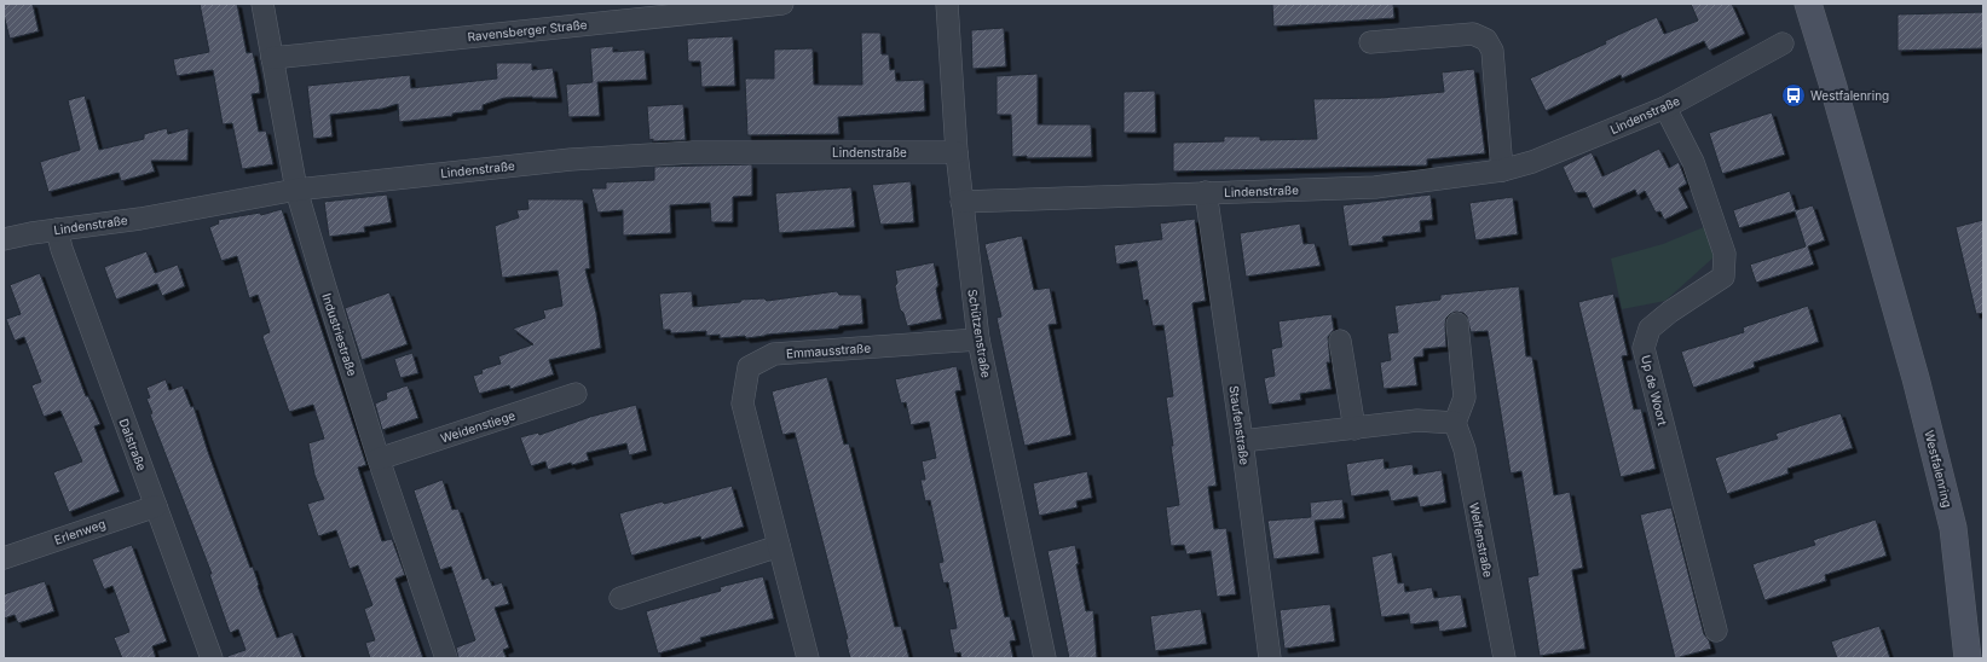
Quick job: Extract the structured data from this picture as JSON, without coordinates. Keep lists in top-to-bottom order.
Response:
{
  "streets": {
    "main road": ["Westfalenring"],
    "street": [
      "Ravensberger Straße",
      "Lindenstraße",
      "Schützenstraße",
      "Industriestraße",
      "Emmausstraße",
      "Up de Woort",
      "Staufenstraße",
      "Weidenstiege",
      "Dalstraße",
      "Erlenweg",
      "Welfenstraße"
    ]
  },
  "crossings": [
    ["Ravensberger Straße", "Industriestraße"],
    ["Lindenstraße", "Schützenstraße"],
    ["Lindenstraße", "Industriestraße"],
    ["Lindenstraße", "Up de Woort"],
    ["Lindenstraße", "Staufenstraße"],
    ["Lindenstraße", "Dalstraße"],
    ["Schützenstraße", "Emmausstraße"],
    ["Industriestraße", "Weidenstiege"],
    ["Dalstraße", "Erlenweg"]
  ],
  "places": {
    "bus stop": ["Westfalenring"]
  }
}
